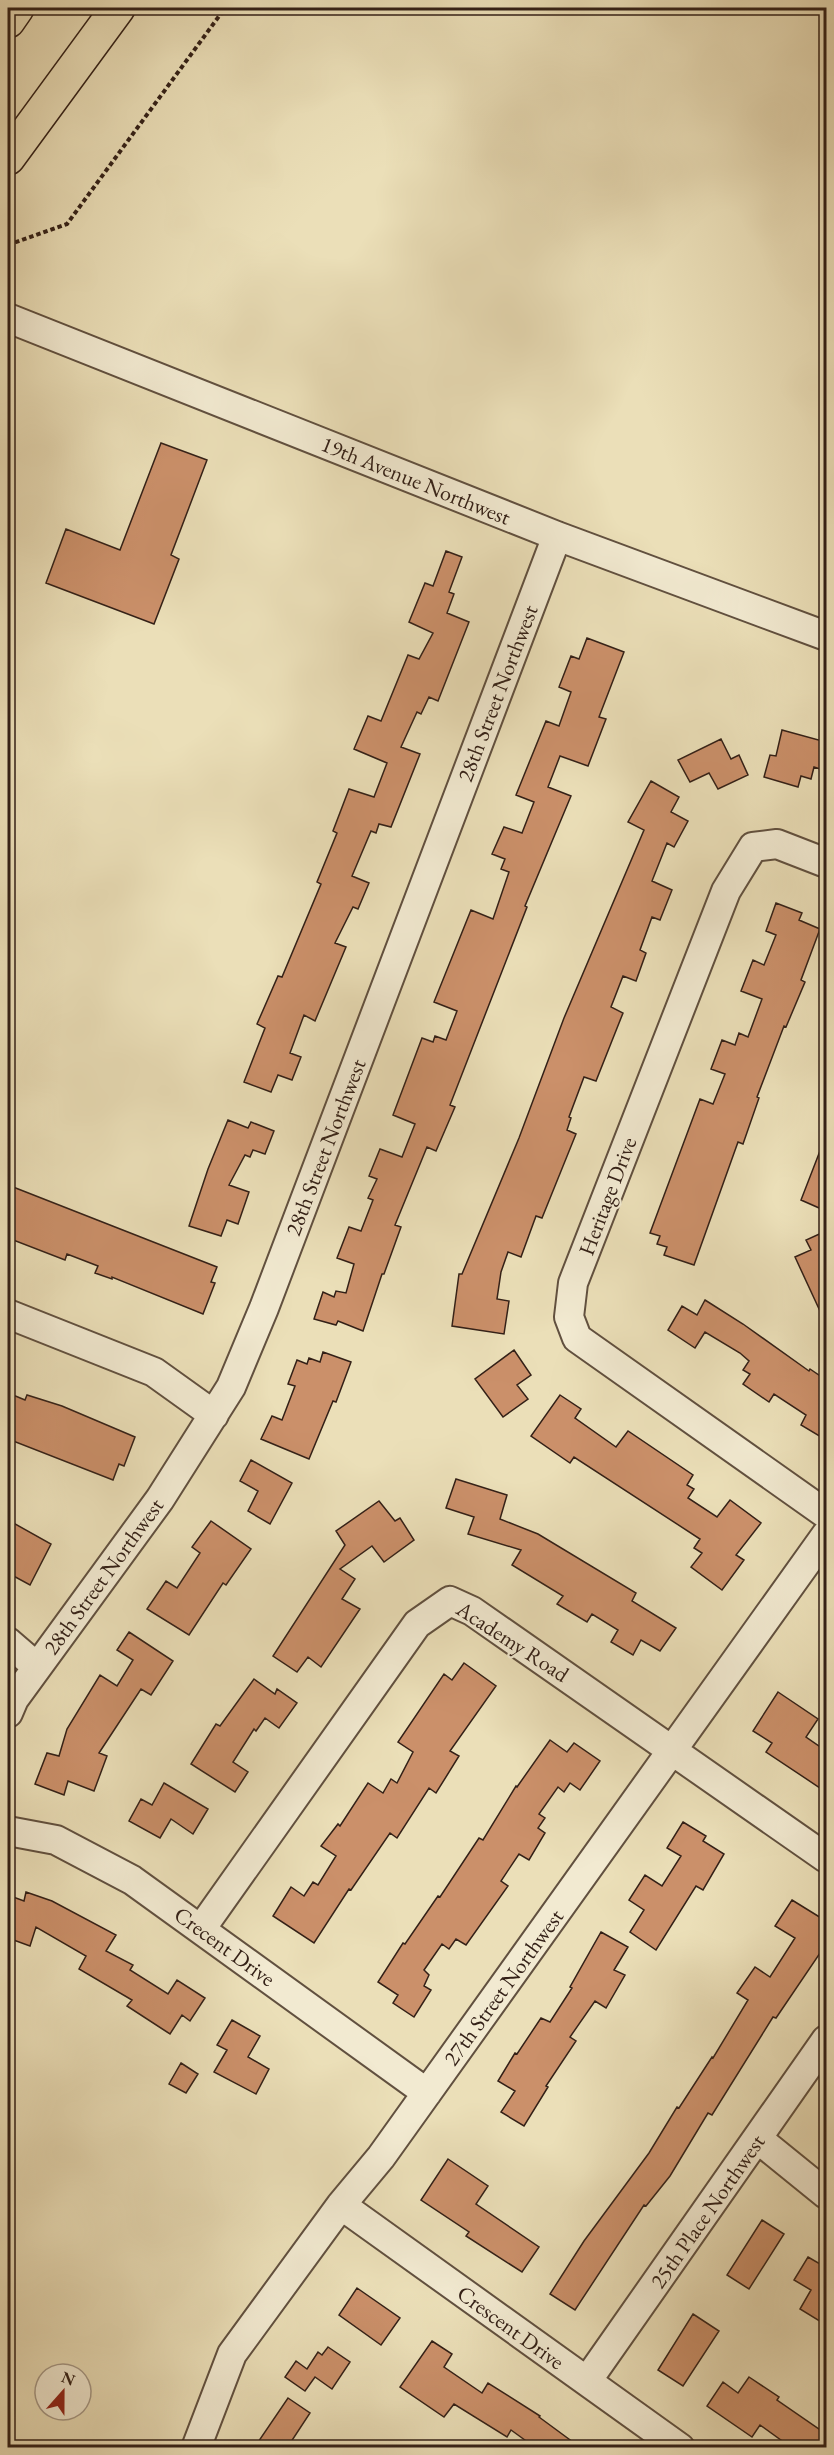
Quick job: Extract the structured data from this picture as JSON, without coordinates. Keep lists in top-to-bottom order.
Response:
{
  "streets": {
    "street": [
      "19th Avenue Northwest",
      "28th Street Northwest",
      "Heritage Drive",
      "Academy Road",
      "Crecent Drive",
      "27th Street Northwest",
      "25th Place Northwest",
      "Crescent Drive"
    ]
  },
  "crossings": [
    ["19th Avenue Northwest", "28th Street Northwest"],
    ["Academy Road", "Crecent Drive"],
    ["Academy Road", "27th Street Northwest"],
    ["Crecent Drive", "27th Street Northwest"],
    ["27th Street Northwest", "Crescent Drive"],
    ["25th Place Northwest", "Crescent Drive"]
  ],
  "north": "top"
}
